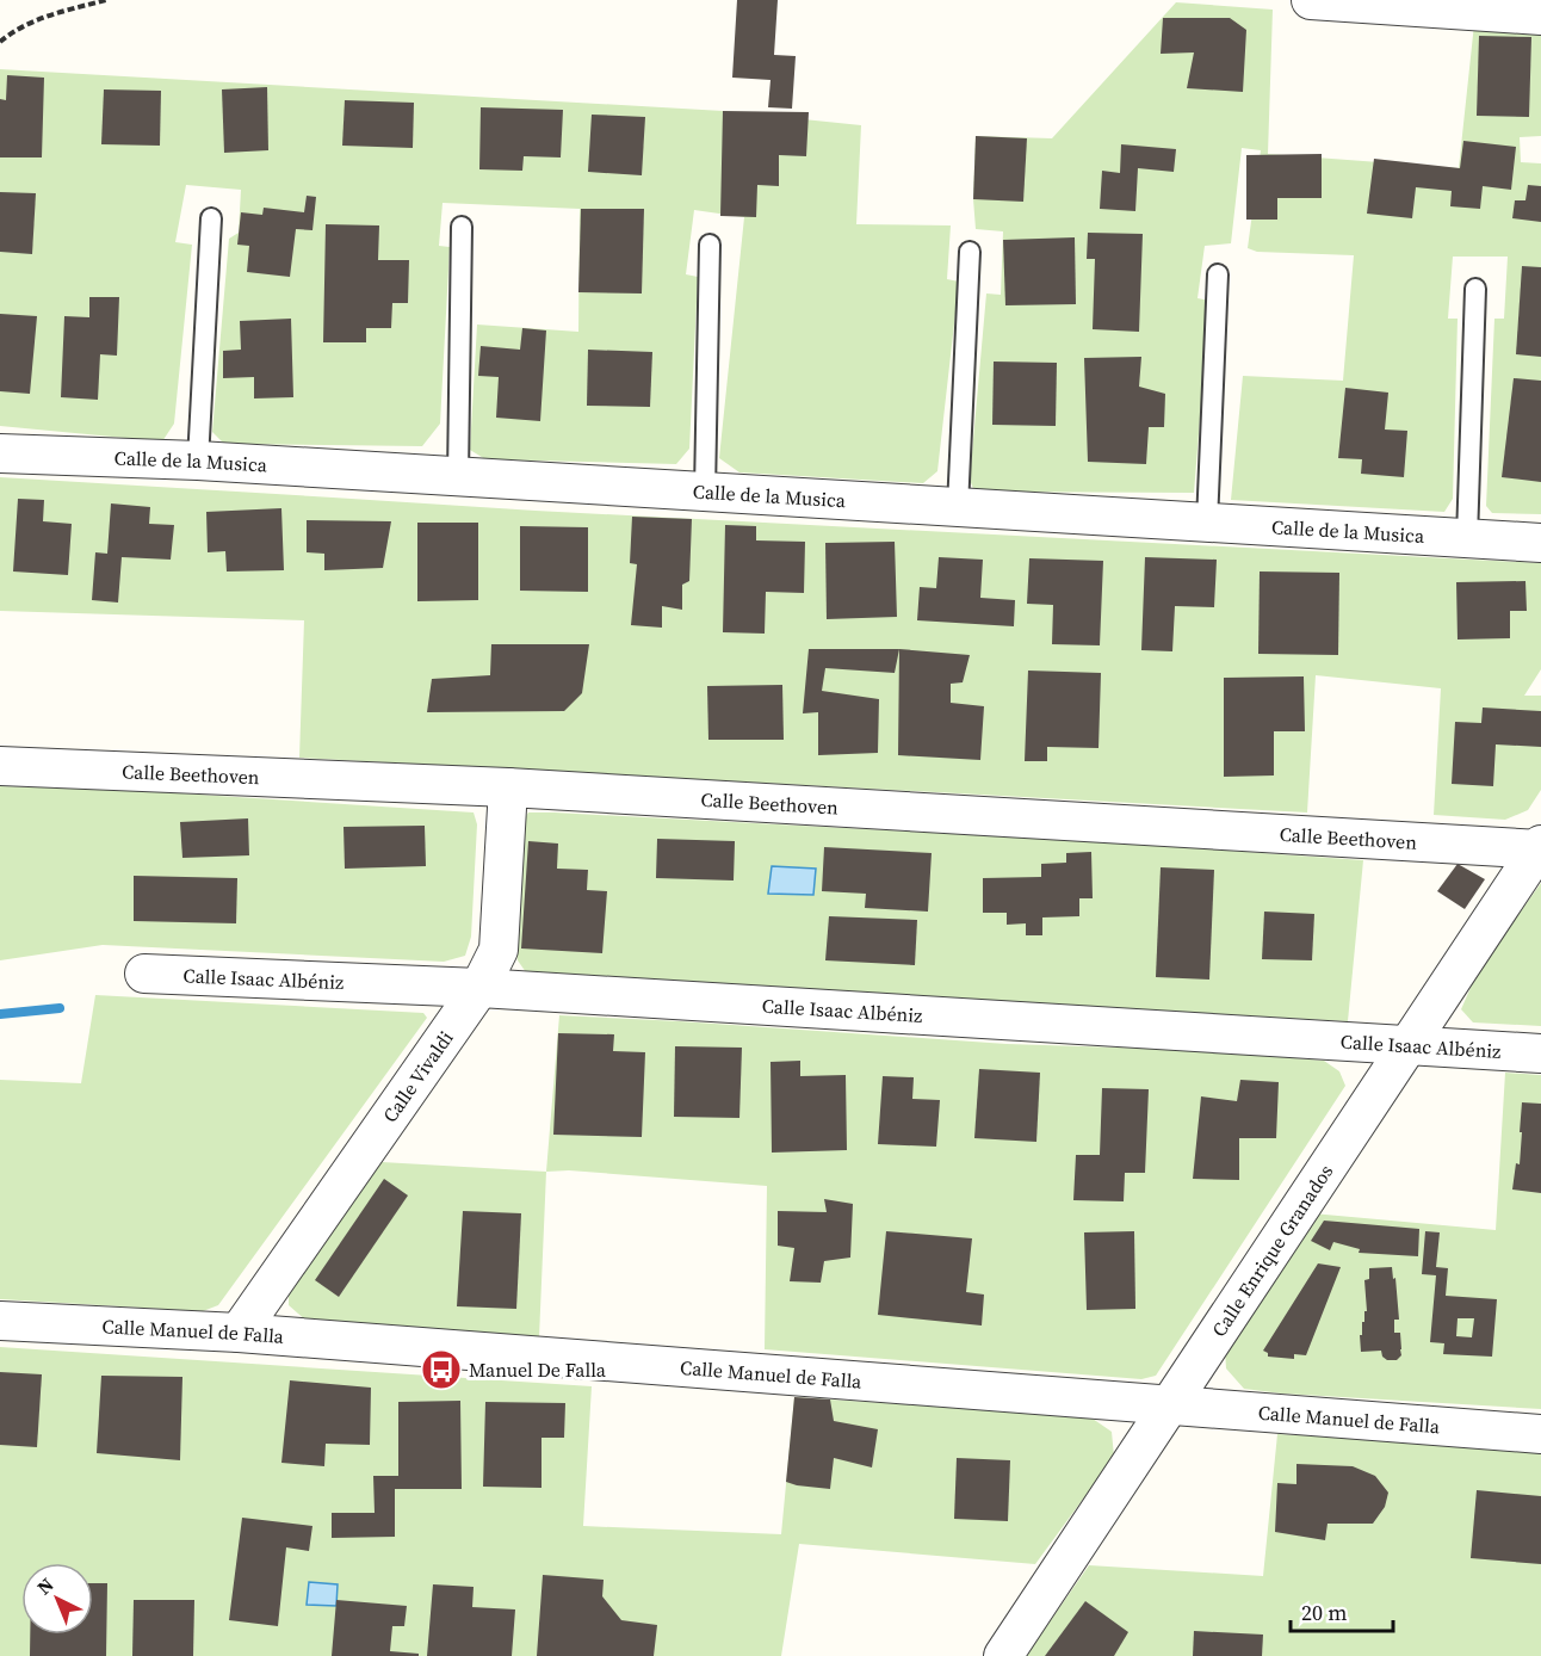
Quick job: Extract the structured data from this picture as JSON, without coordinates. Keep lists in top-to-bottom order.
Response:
{
  "streets": {
    "street": [
      "Calle de la Musica",
      "Calle Beethoven",
      "Calle Isaac Albéniz",
      "Calle Vivaldi",
      "Calle Enrique Granados",
      "Calle Manuel de Falla"
    ]
  },
  "crossings": [
    ["Calle Beethoven", "Calle Vivaldi"],
    ["Calle Beethoven", "Calle Enrique Granados"],
    ["Calle Isaac Albéniz", "Calle Vivaldi"],
    ["Calle Isaac Albéniz", "Calle Enrique Granados"],
    ["Calle Vivaldi", "Calle Manuel de Falla"],
    ["Calle Enrique Granados", "Calle Manuel de Falla"]
  ],
  "places": {
    "bus stop": ["Manuel De Falla"]
  },
  "scale_bar": "20 m",
  "north": "top left"
}
